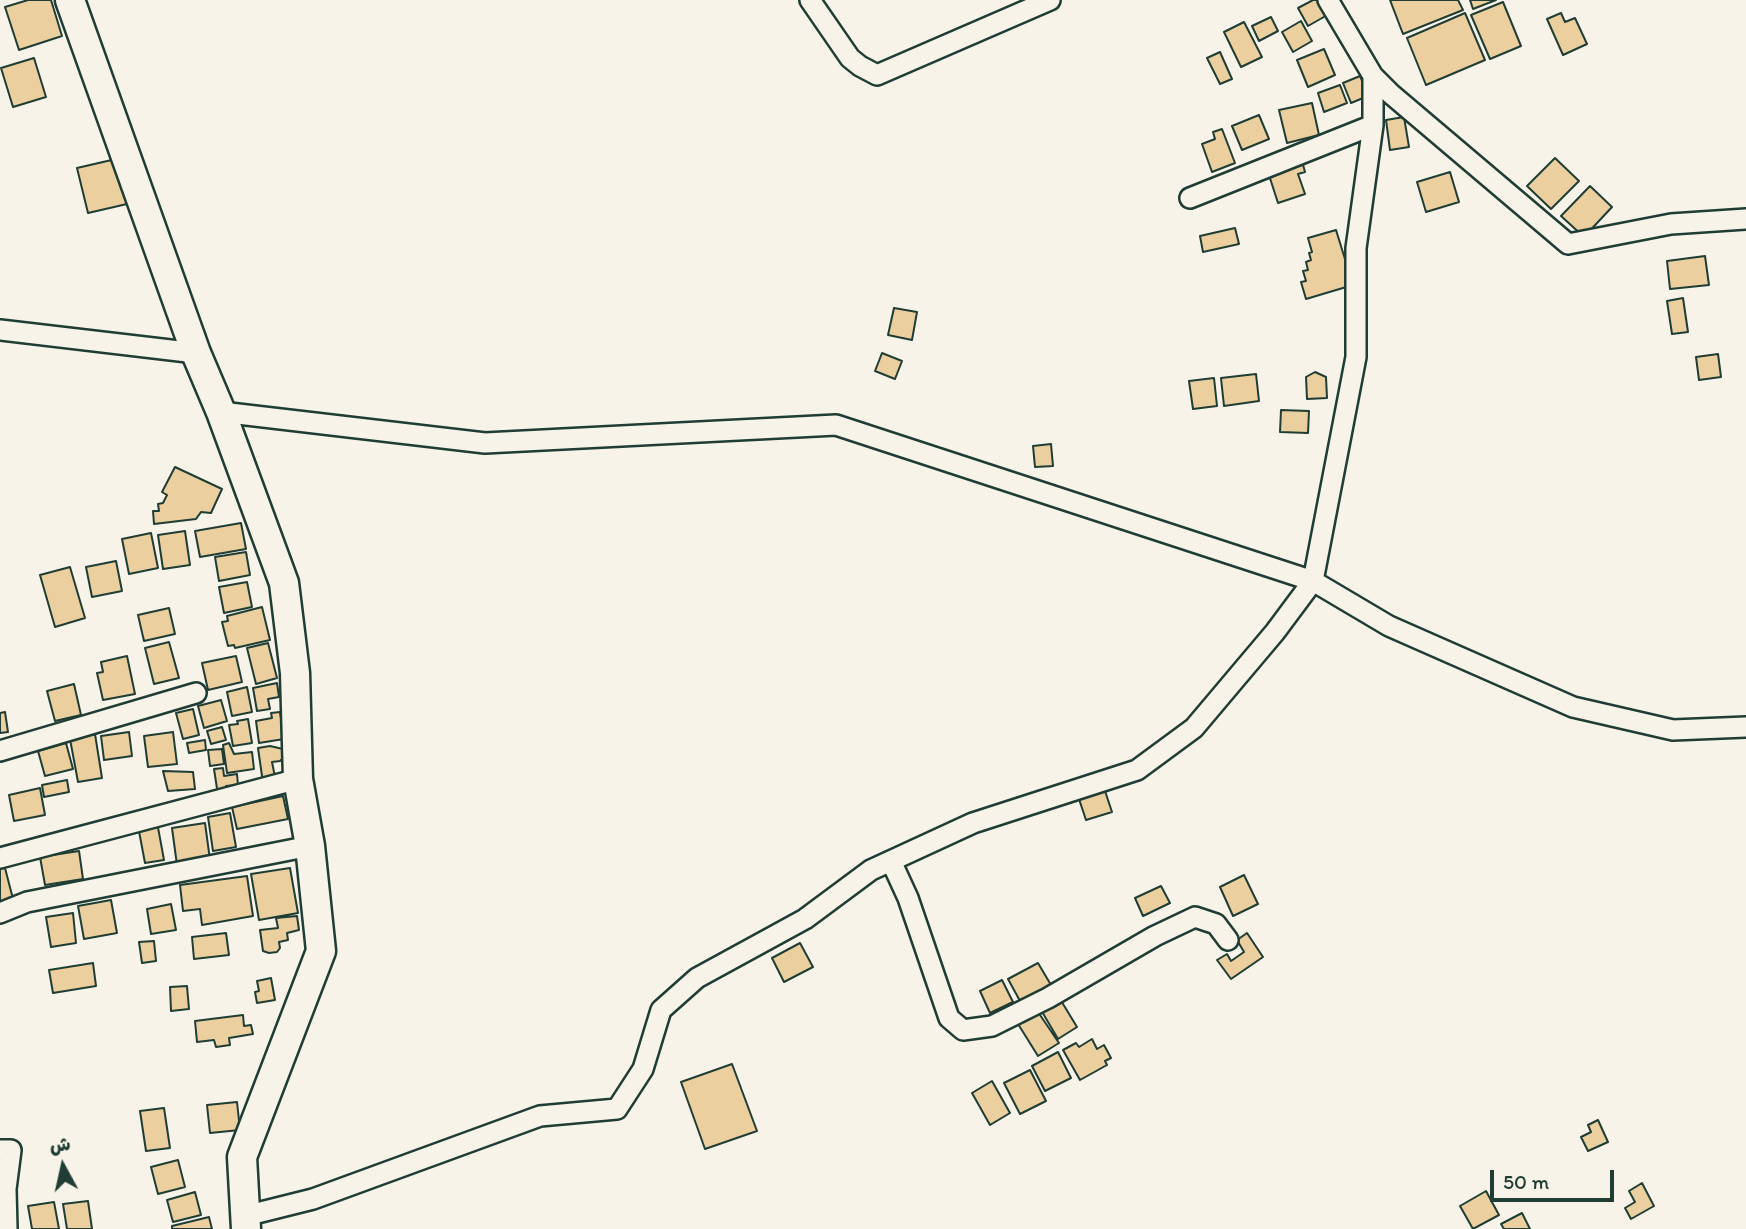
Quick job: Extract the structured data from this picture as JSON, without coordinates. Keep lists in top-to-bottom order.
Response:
{
  "scale_bar": "50 m",
  "north": "top"
}
